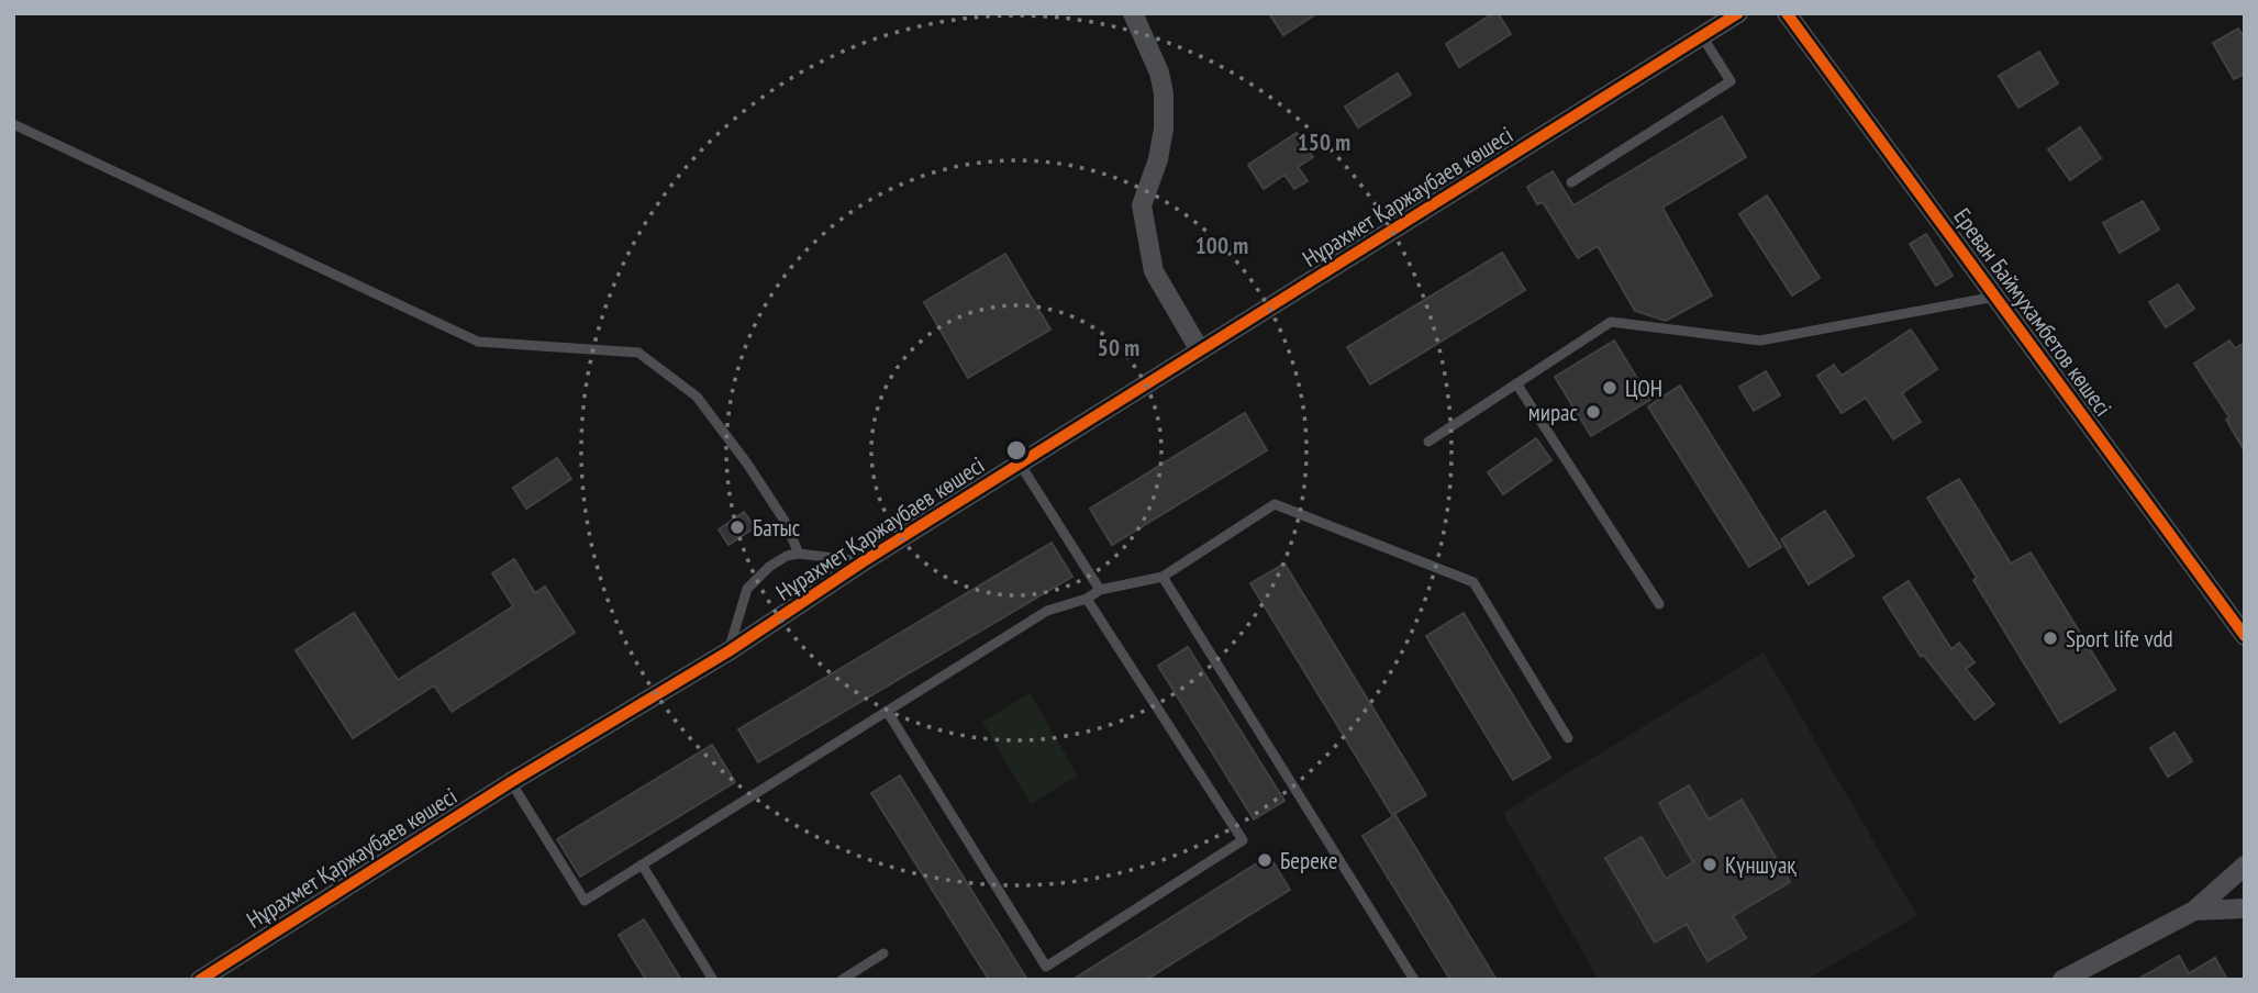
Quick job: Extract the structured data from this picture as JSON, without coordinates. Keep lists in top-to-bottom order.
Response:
{
  "streets": {
    "street": ["Нұрахмет Қаржаубаев көшесі", "Ереван Баймухамбетов көшесі"]
  },
  "places": [
    "ЦОН",
    "мирас",
    "Батыс",
    "Sport life vdd",
    "Береке",
    "Күншуақ"
  ],
  "rings": ["150 m", "100 m", "50 m"]
}
